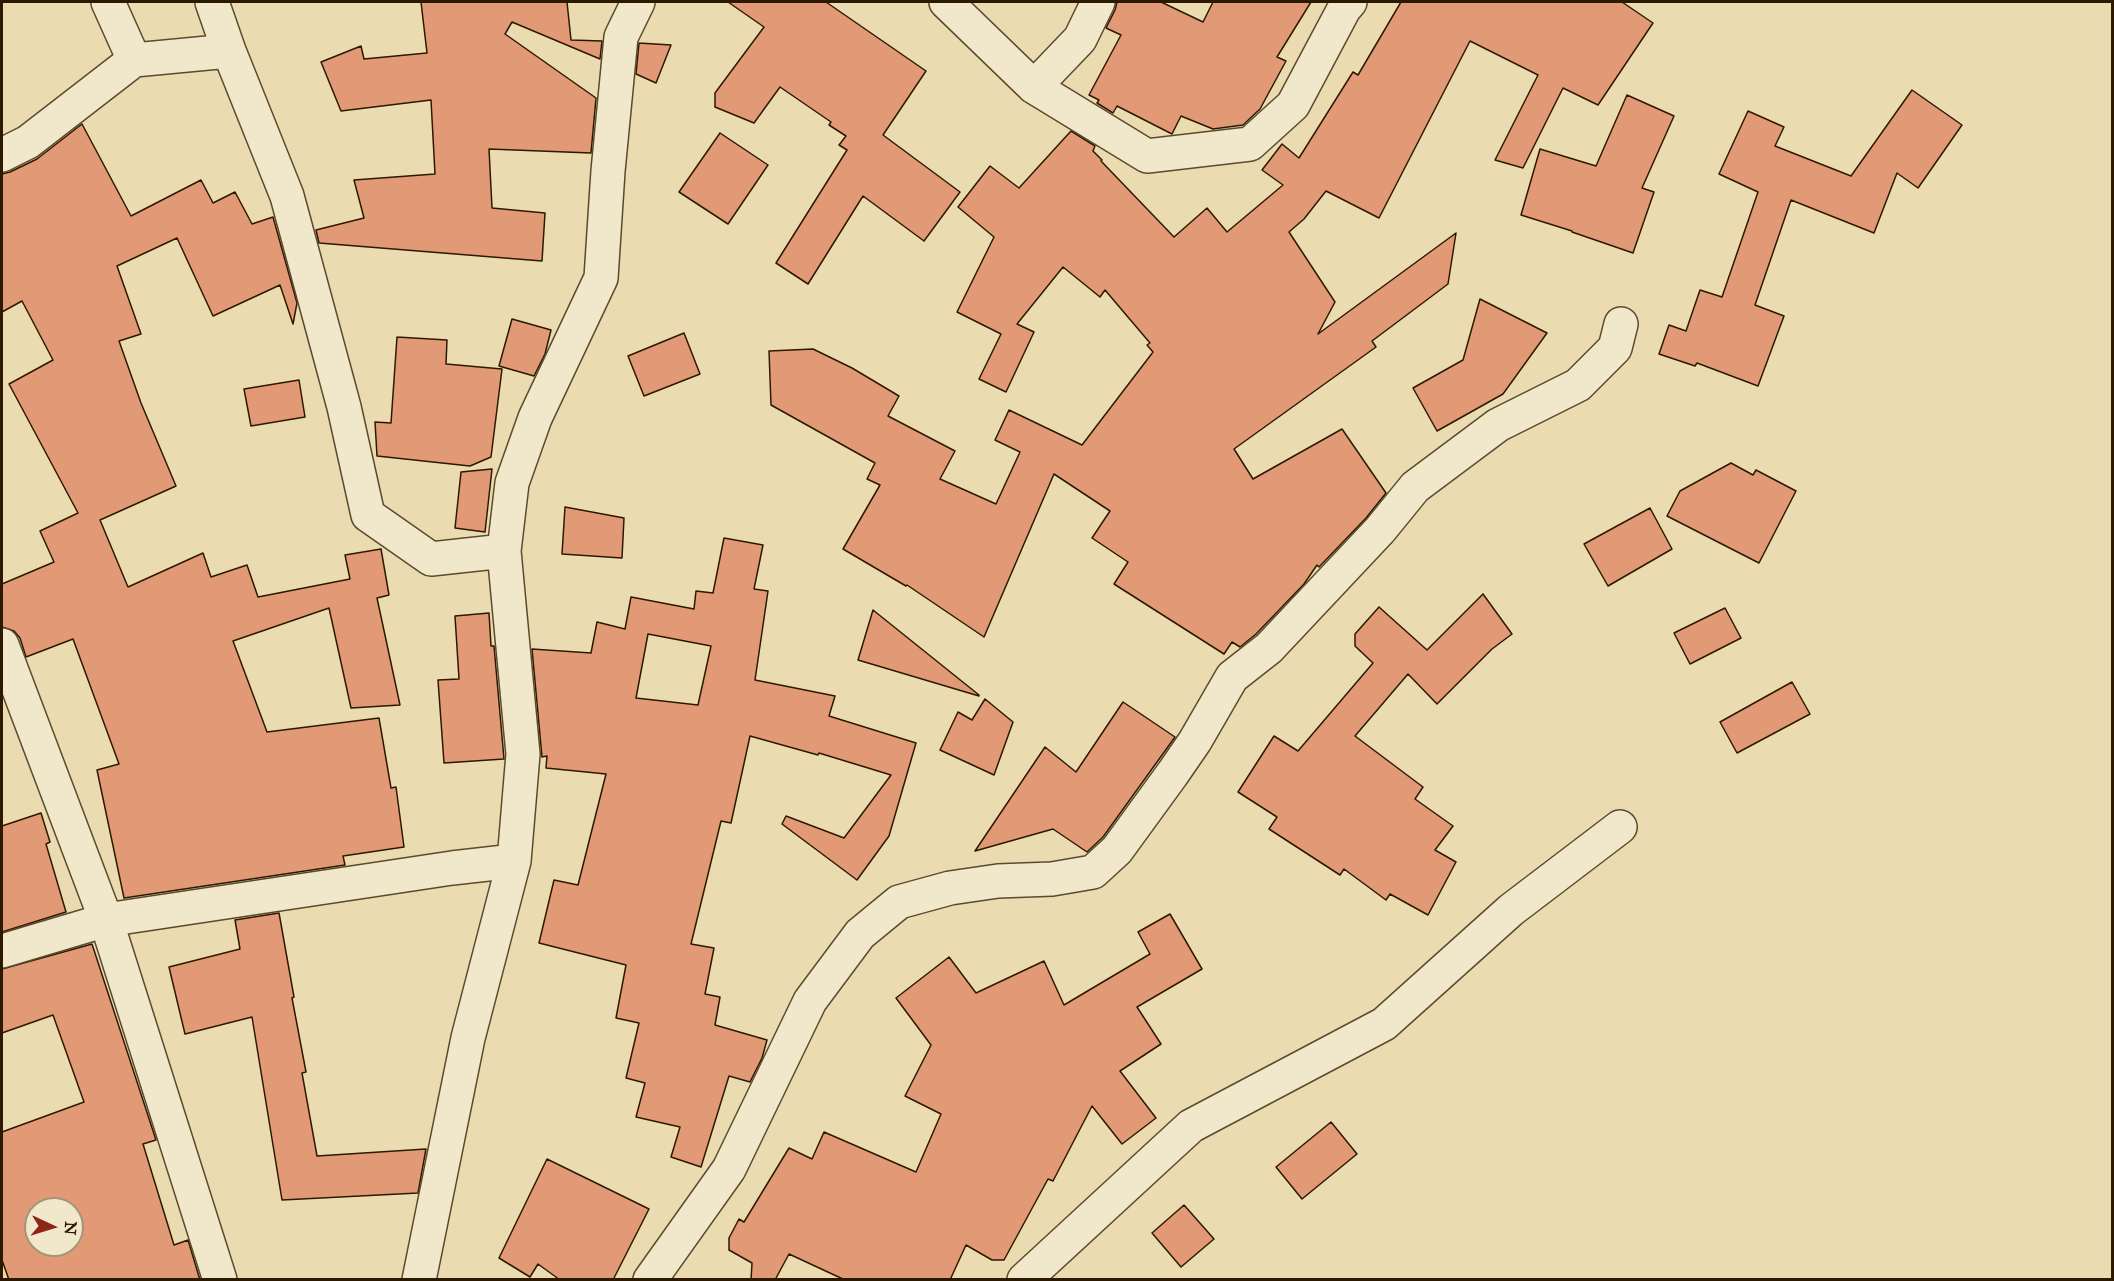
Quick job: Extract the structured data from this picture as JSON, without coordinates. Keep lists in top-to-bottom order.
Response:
{
  "north": "right"
}
